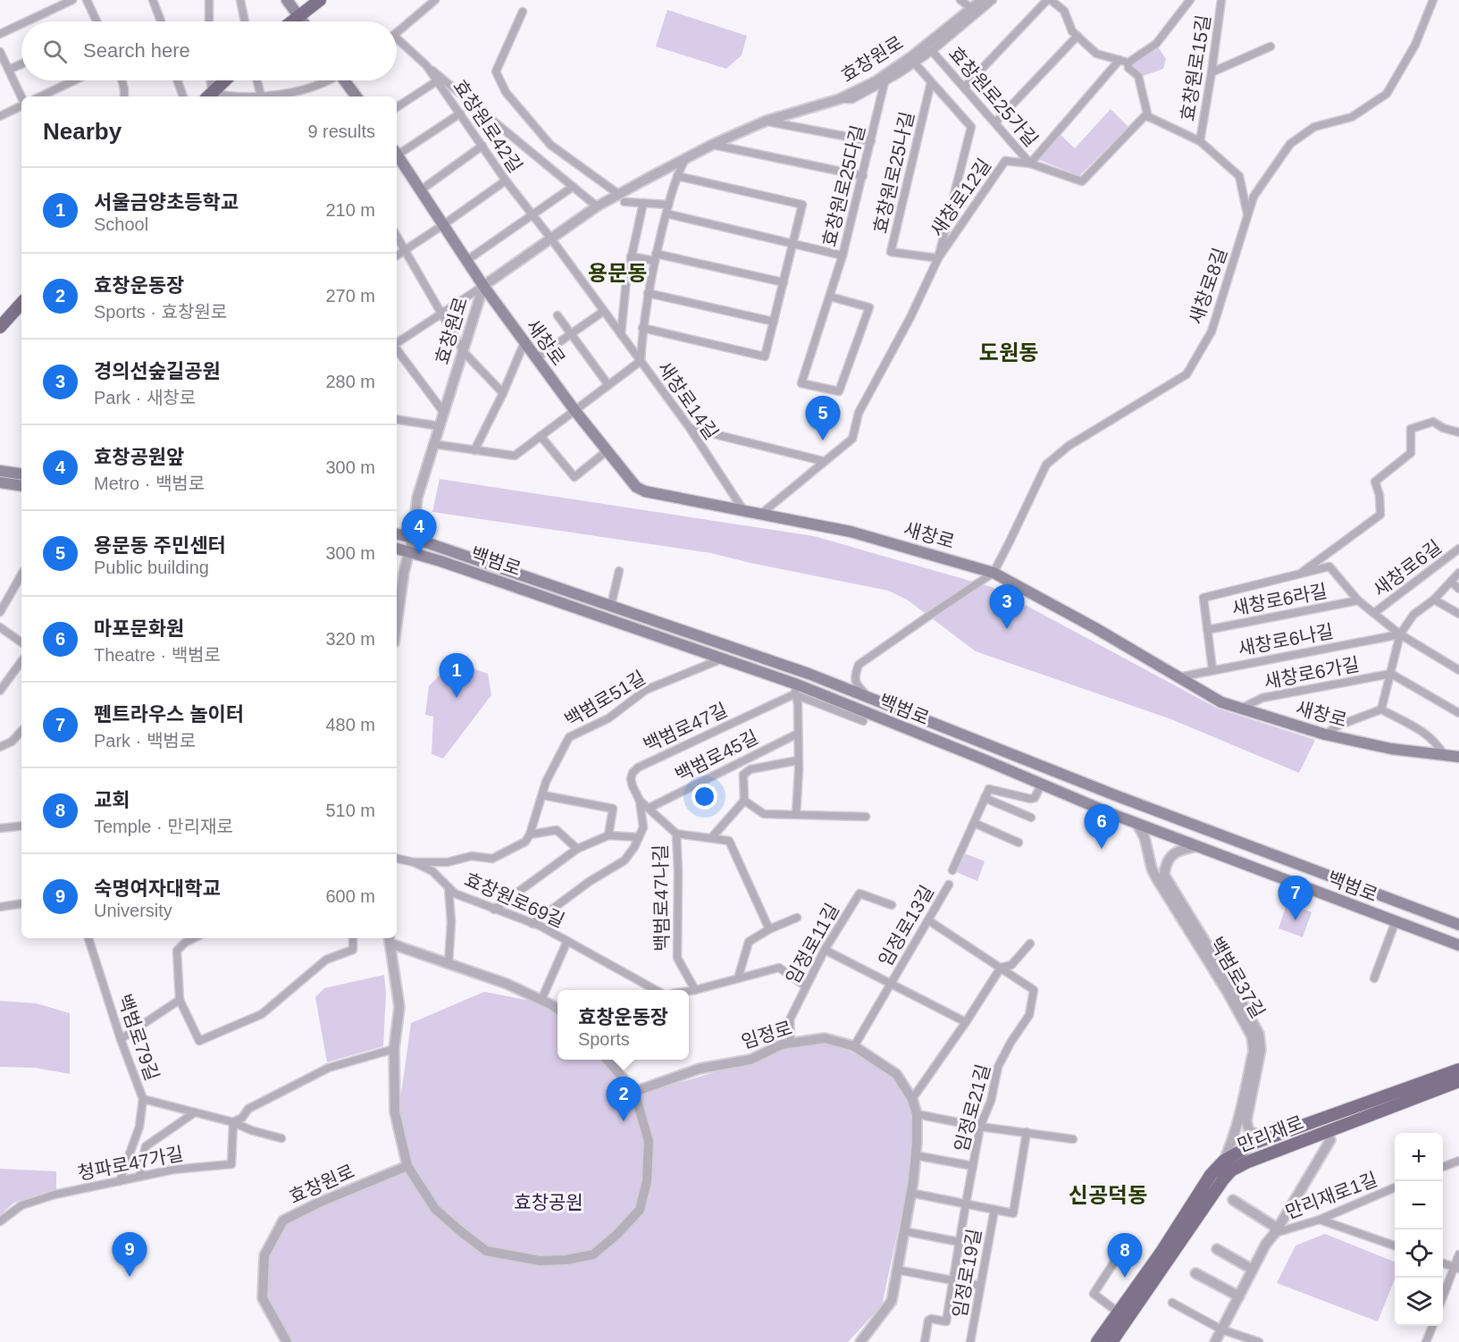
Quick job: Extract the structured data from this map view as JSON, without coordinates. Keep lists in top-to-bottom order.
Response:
{
  "streets": {
    "main road": ["새창로", "백범로", "만리재로"],
    "street": [
      "효창원로",
      "효창원로15길",
      "효창원로25가길",
      "효창원로42길",
      "효창원로25나길",
      "효창원로25다길",
      "새창로12길",
      "새창로8길",
      "새창로14길",
      "새창로6길",
      "새창로6라길",
      "새창로6나길",
      "새창로6가길",
      "백범로51길",
      "백범로47길",
      "백범로45길",
      "백범로47나길",
      "효창원로69길",
      "임정로13길",
      "임정로11길",
      "백범로37길",
      "임정로",
      "백범로79길",
      "임정로21길",
      "청파로47가길",
      "만리재로1길",
      "임정로19길"
    ]
  },
  "crossings": [
    ["효창원로", "효창원로42길"],
    ["효창원로", "새창로"],
    ["효창원로", "새창로14길"],
    ["효창원로", "백범로"],
    ["효창원로25가길", "새창로12길"],
    ["효창원로42길", "새창로"],
    ["효창원로42길", "새창로14길"],
    ["효창원로25나길", "새창로12길"],
    ["새창로12길", "새창로"],
    ["새창로8길", "새창로"],
    ["새창로", "새창로14길"],
    ["새창로", "새창로6나길"],
    ["새창로", "새창로6가길"],
    ["백범로", "백범로51길"],
    ["백범로", "백범로47길"],
    ["백범로", "백범로37길"],
    ["백범로47길", "효창원로69길"],
    ["임정로13길", "임정로11길"],
    ["임정로13길", "임정로"],
    ["임정로11길", "임정로"],
    ["백범로37길", "만리재로"],
    ["임정로", "임정로19길"],
    ["백범로79길", "청파로47가길"],
    ["임정로21길", "임정로19길"]
  ],
  "districts": ["용문동", "도원동", "신공덕동"],
  "parks": ["효창공원"],
  "page": {
    "search": "Search here",
    "heading": ["Nearby", "9 results"],
    "list": [
      {
        "mark": "1",
        "name": "서울금양초등학교",
        "note": "School",
        "value": "210 m"
      },
      {
        "mark": "2",
        "name": "효창운동장",
        "note": "Sports · 효창원로",
        "value": "270 m"
      },
      {
        "mark": "3",
        "name": "경의선숲길공원",
        "note": "Park · 새창로",
        "value": "280 m"
      },
      {
        "mark": "4",
        "name": "효창공원앞",
        "note": "Metro · 백범로",
        "value": "300 m"
      },
      {
        "mark": "5",
        "name": "용문동 주민센터",
        "note": "Public building",
        "value": "300 m"
      },
      {
        "mark": "6",
        "name": "마포문화원",
        "note": "Theatre · 백범로",
        "value": "320 m"
      },
      {
        "mark": "7",
        "name": "펜트라우스 놀이터",
        "note": "Park · 백범로",
        "value": "480 m"
      },
      {
        "mark": "8",
        "name": "교회",
        "note": "Temple · 만리재로",
        "value": "510 m"
      },
      {
        "mark": "9",
        "name": "숙명여자대학교",
        "note": "University",
        "value": "600 m"
      }
    ],
    "pins": [
      "5",
      "4",
      "3",
      "1",
      "6",
      "7",
      "2",
      "9",
      "8"
    ],
    "popup": ["효창운동장", "Sports"],
    "map_buttons": ["+", "−"]
  }
}
